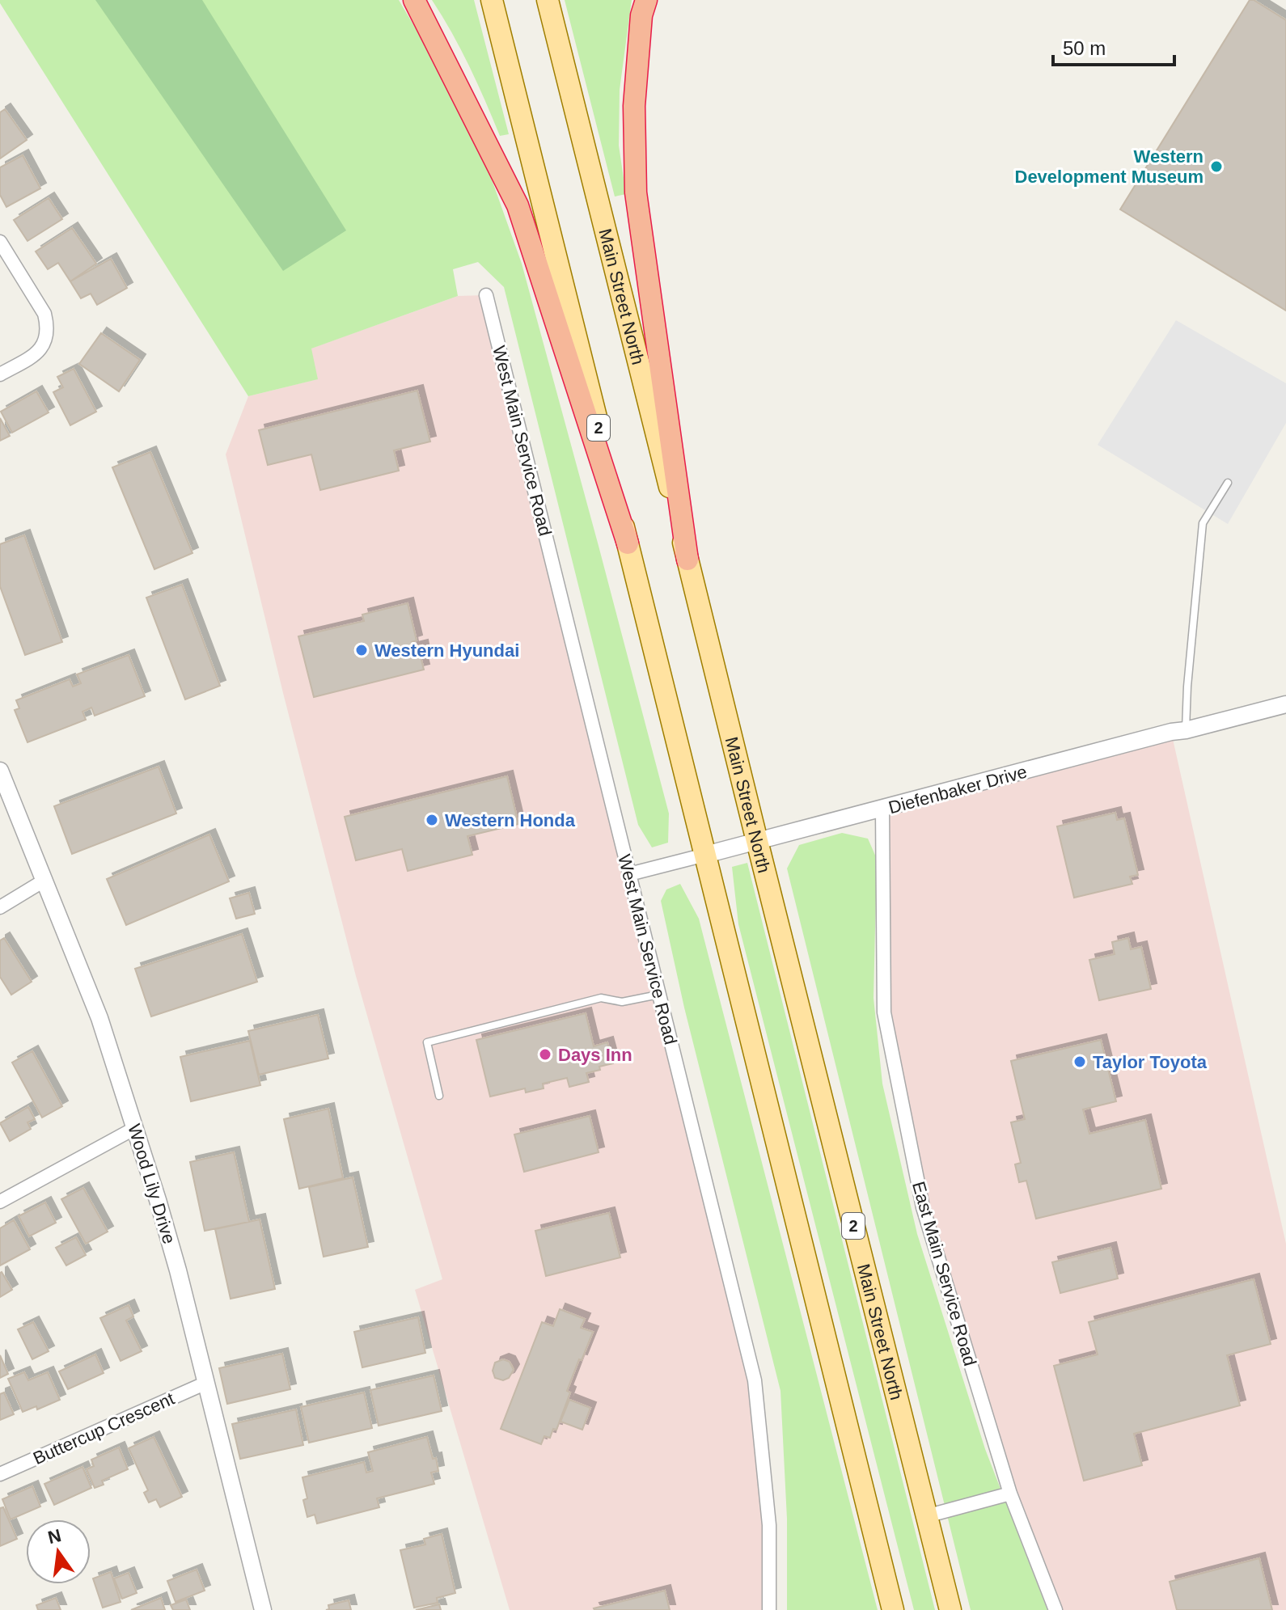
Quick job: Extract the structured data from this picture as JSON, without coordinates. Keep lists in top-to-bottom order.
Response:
{
  "streets": {
    "main road": ["Main Street North", "2"],
    "street": [
      "West Main Service Road",
      "Diefenbaker Drive",
      "Wood Lily Drive",
      "East Main Service Road",
      "Buttercup Crescent"
    ]
  },
  "crossings": [
    ["Main Street North", "Diefenbaker Drive"],
    ["2", "Diefenbaker Drive"],
    ["West Main Service Road", "Diefenbaker Drive"],
    ["Diefenbaker Drive", "East Main Service Road"],
    ["Wood Lily Drive", "Buttercup Crescent"]
  ],
  "places": [
    "Western Development Museum",
    "Western Hyundai",
    "Western Honda",
    "Days Inn",
    "Taylor Toyota"
  ],
  "scale_bar": "50 m",
  "north": "top"
}
